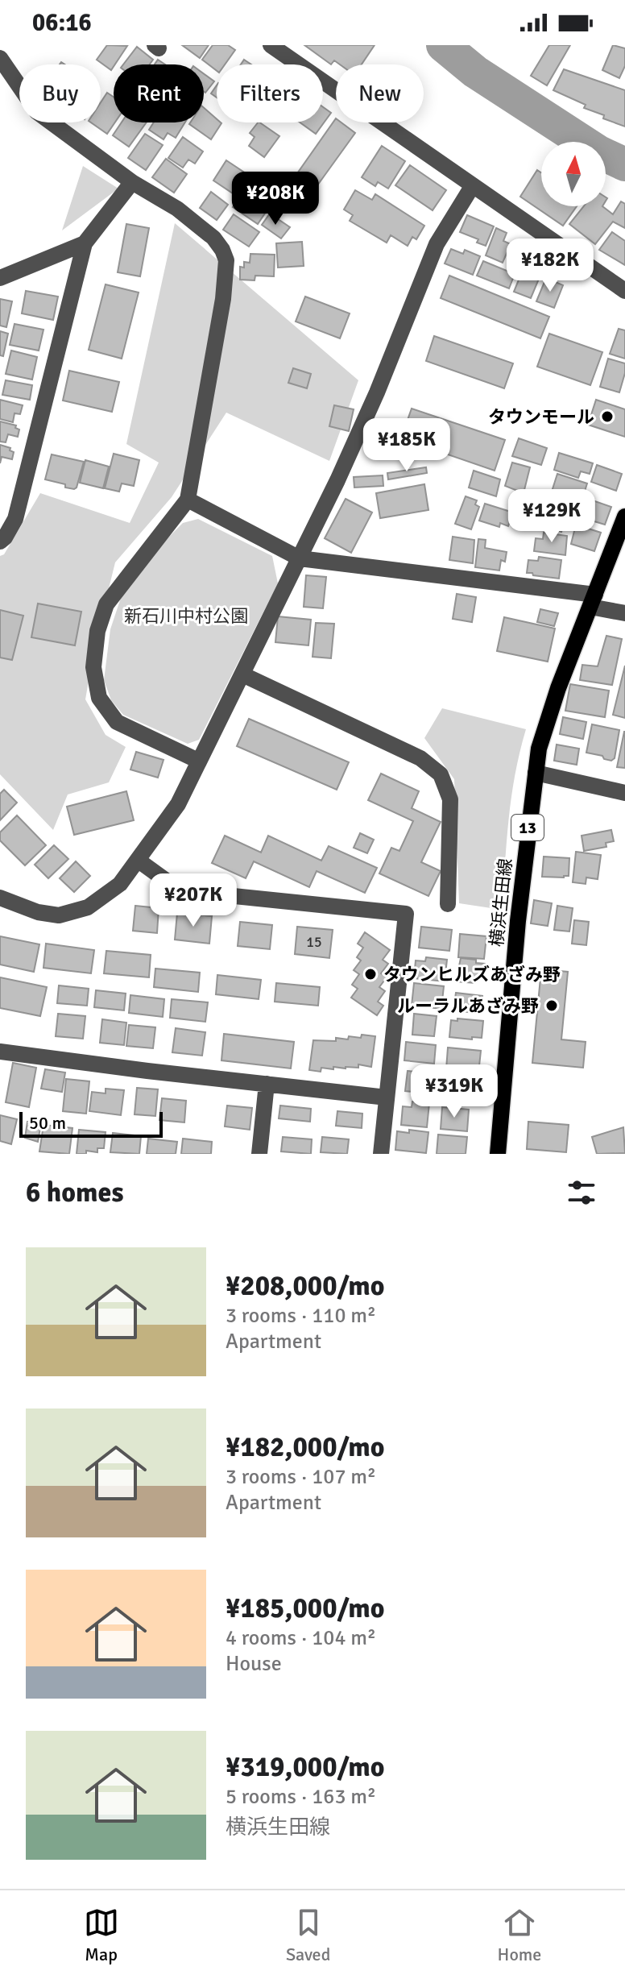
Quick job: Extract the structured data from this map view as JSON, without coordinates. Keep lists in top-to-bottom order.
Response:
{
  "streets": {
    "main road": ["13", "横浜生田線"]
  },
  "parks": ["新石川中村公園"],
  "places": ["タウンモール", "タウンヒルズあざみ野", "ルーラルあざみ野"],
  "house_numbers": ["15"],
  "scale_bar": "50 m",
  "north": "top",
  "page": {
    "status": "06:16",
    "chip": [
      "Buy",
      "Rent",
      "Filters",
      "New"
    ],
    "price": [
      "¥208K",
      "¥182K",
      "¥185K",
      "¥129K",
      "¥207K",
      "¥319K"
    ],
    "scale": "50 m",
    "heading": "6 homes",
    "list": [
      {
        "name": "¥208,000/mo",
        "note": "3 rooms · 110 m² · Apartment"
      },
      {
        "name": "¥182,000/mo",
        "note": "3 rooms · 107 m² · Apartment"
      },
      {
        "name": "¥185,000/mo",
        "note": "4 rooms · 104 m² · House"
      },
      {
        "name": "¥319,000/mo",
        "note": "5 rooms · 163 m² · 横浜生田線"
      }
    ],
    "tabs": ["Map", "Saved", "Home"]
  }
}
